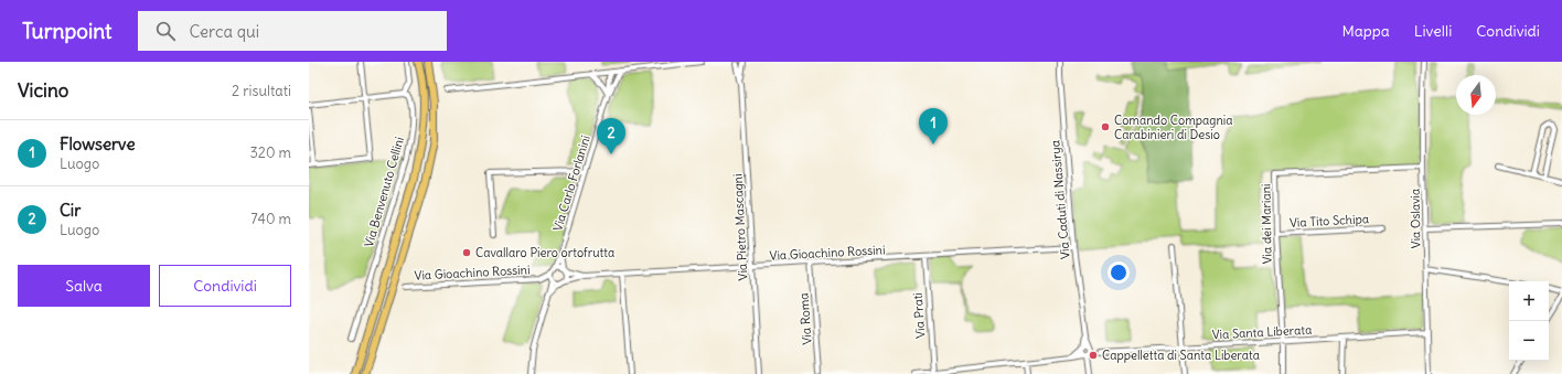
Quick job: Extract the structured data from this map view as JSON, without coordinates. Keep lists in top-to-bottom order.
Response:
{
  "streets": {
    "street": [
      "Via Carlo Forlanini",
      "Via Benvenuto Cellini",
      "Via Caduti di Nassirya",
      "Via Oslavia",
      "Via Tito Schipa",
      "Via dei Mariani",
      "Via Pietro Mascagni",
      "Via Gioachino Rossini",
      "Via Prati",
      "Via Roma",
      "Via Santa Liberata"
    ]
  },
  "crossings": [
    ["Via Carlo Forlanini", "Via Gioachino Rossini"],
    ["Via Caduti di Nassirya", "Via Gioachino Rossini"],
    ["Via Oslavia", "Via dei Mariani"],
    ["Via Oslavia", "Via Santa Liberata"],
    ["Via Tito Schipa", "Via dei Mariani"],
    ["Via dei Mariani", "Via Santa Liberata"],
    ["Via Pietro Mascagni", "Via Gioachino Rossini"],
    ["Via Gioachino Rossini", "Via Prati"],
    ["Via Gioachino Rossini", "Via Roma"],
    ["Via Prati", "Via Santa Liberata"]
  ],
  "places": ["Comando Compagnia Carabinieri di Desio", "Cavallaro Piero ortofrutta", "Cappelletta di Santa Liberata"],
  "north": "bottom",
  "page": {
    "header": "Turnpoint",
    "search": "Cerca qui",
    "nav": ["Mappa", "Livelli", "Condividi"],
    "heading": ["Vicino", "2 risultati"],
    "pins": ["1", "2"],
    "list": [
      {
        "mark": "1",
        "name": "Flowserve",
        "note": "Luogo",
        "value": "320 m"
      },
      {
        "mark": "2",
        "name": "Cir",
        "note": "Luogo",
        "value": "740 m"
      }
    ],
    "buttons": ["Salva", "Condividi"],
    "map_buttons": ["+", "−"]
  }
}
